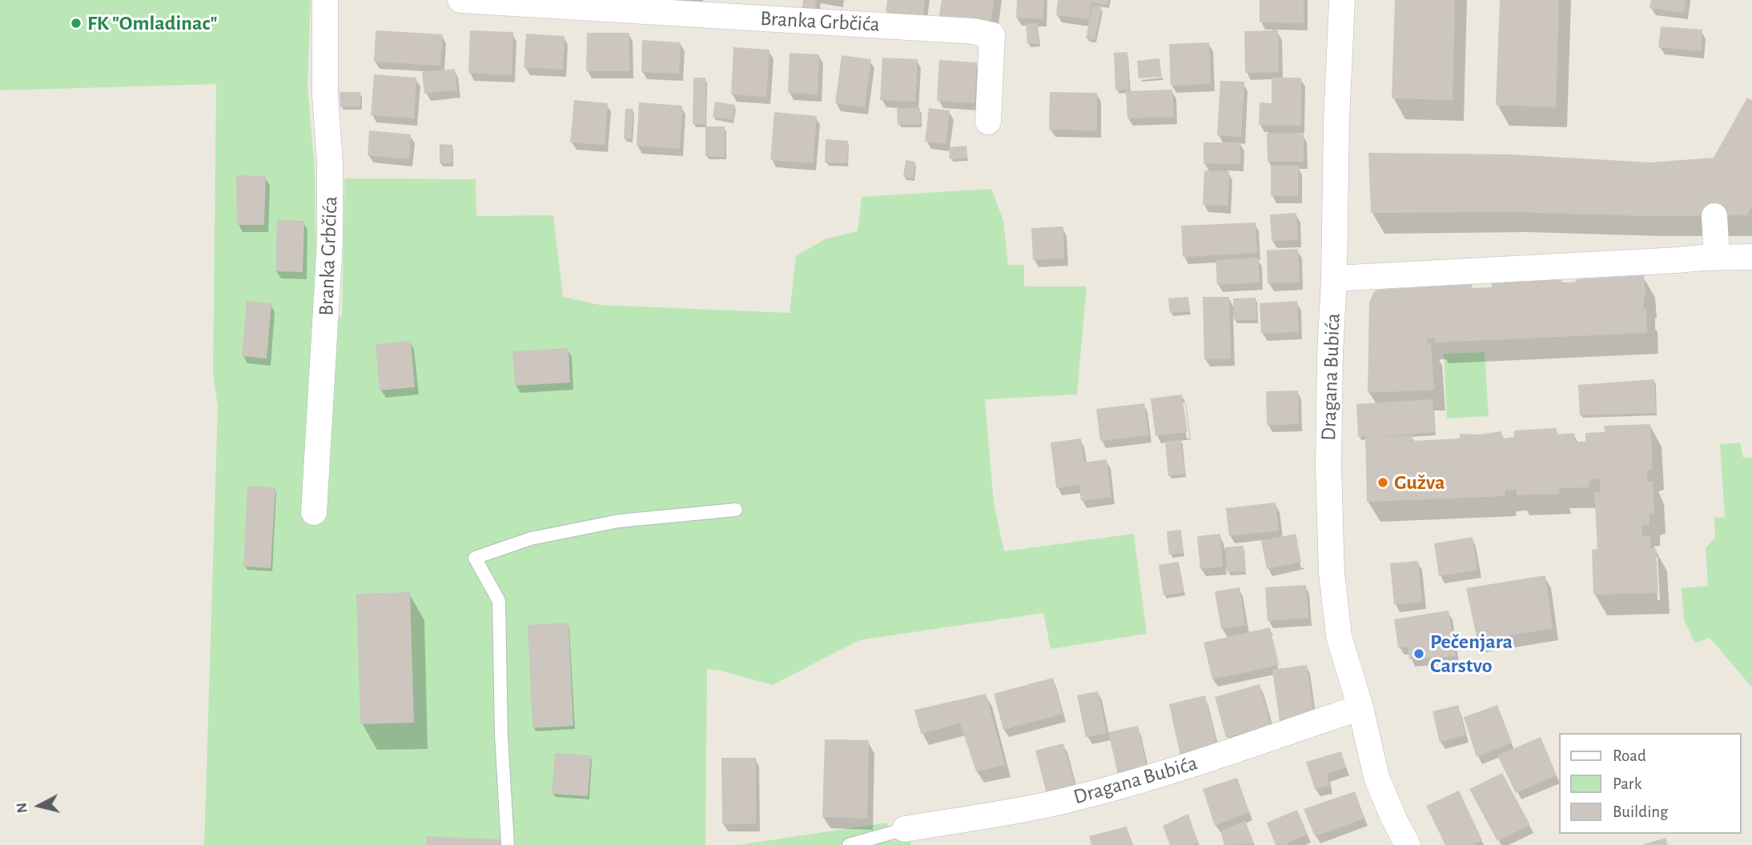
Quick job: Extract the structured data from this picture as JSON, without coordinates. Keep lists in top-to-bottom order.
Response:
{
  "streets": {
    "street": ["Branka Grbčića", "Dragana Bubića"]
  },
  "places": ["FK \"Omladinac\"", "Gužva", "Pečenjara Carstvo"],
  "legend": ["Road", "Park", "Building"],
  "north": "left"
}
